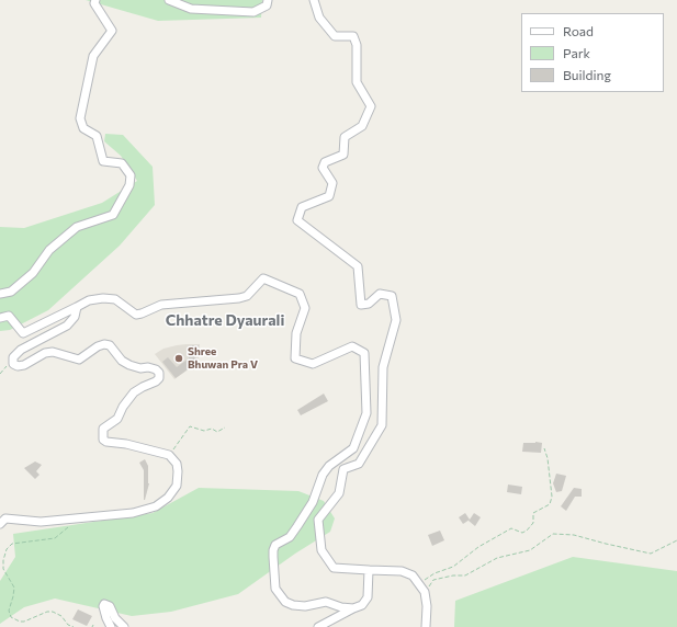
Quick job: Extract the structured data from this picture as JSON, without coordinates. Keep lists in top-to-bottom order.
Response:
{
  "districts": ["Chhatre Dyaurali"],
  "places": ["Shree Bhuwan Pra V"],
  "legend": ["Road", "Park", "Building"]
}
